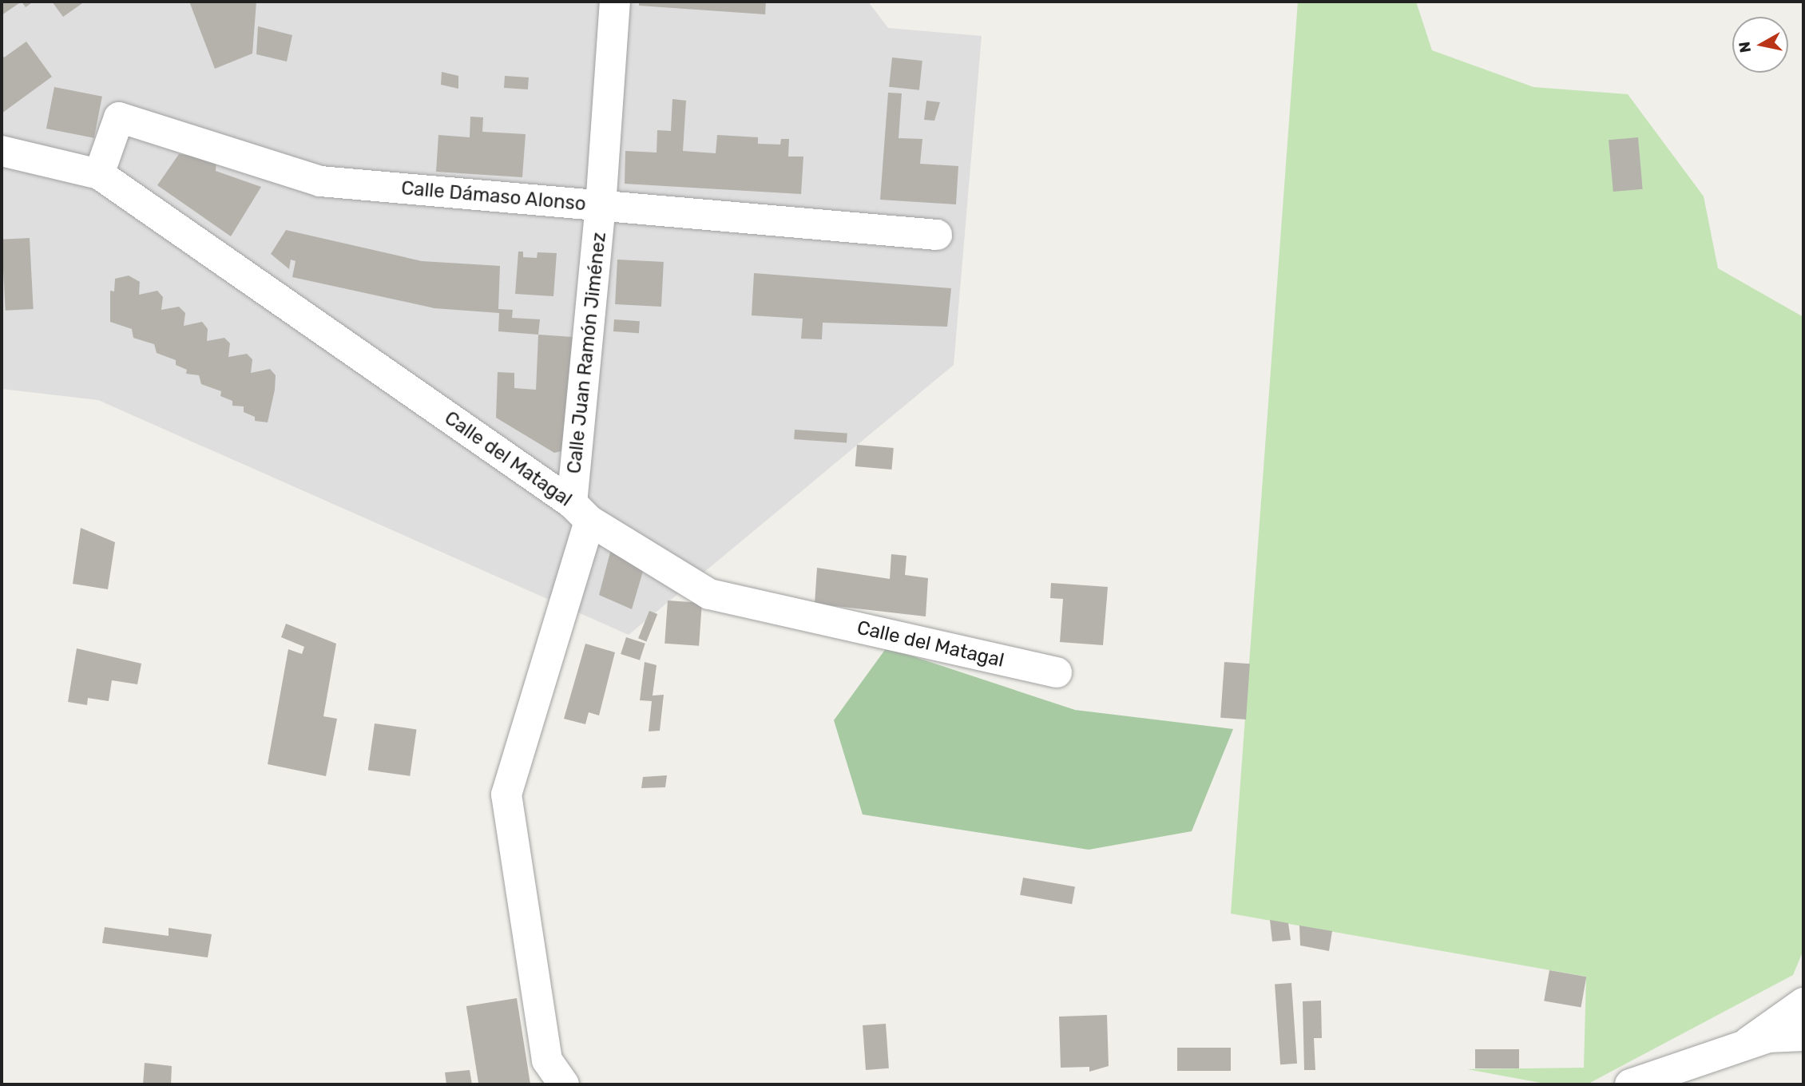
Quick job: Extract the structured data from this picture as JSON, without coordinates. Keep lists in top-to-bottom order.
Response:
{
  "streets": {
    "street": ["Calle Dámaso Alonso", "Calle Juan Ramón Jiménez", "Calle del Matagal"]
  },
  "crossings": [
    ["Calle Dámaso Alonso", "Calle Juan Ramón Jiménez"],
    ["Calle Dámaso Alonso", "Calle del Matagal"],
    ["Calle Juan Ramón Jiménez", "Calle del Matagal"]
  ],
  "north": "left"
}
